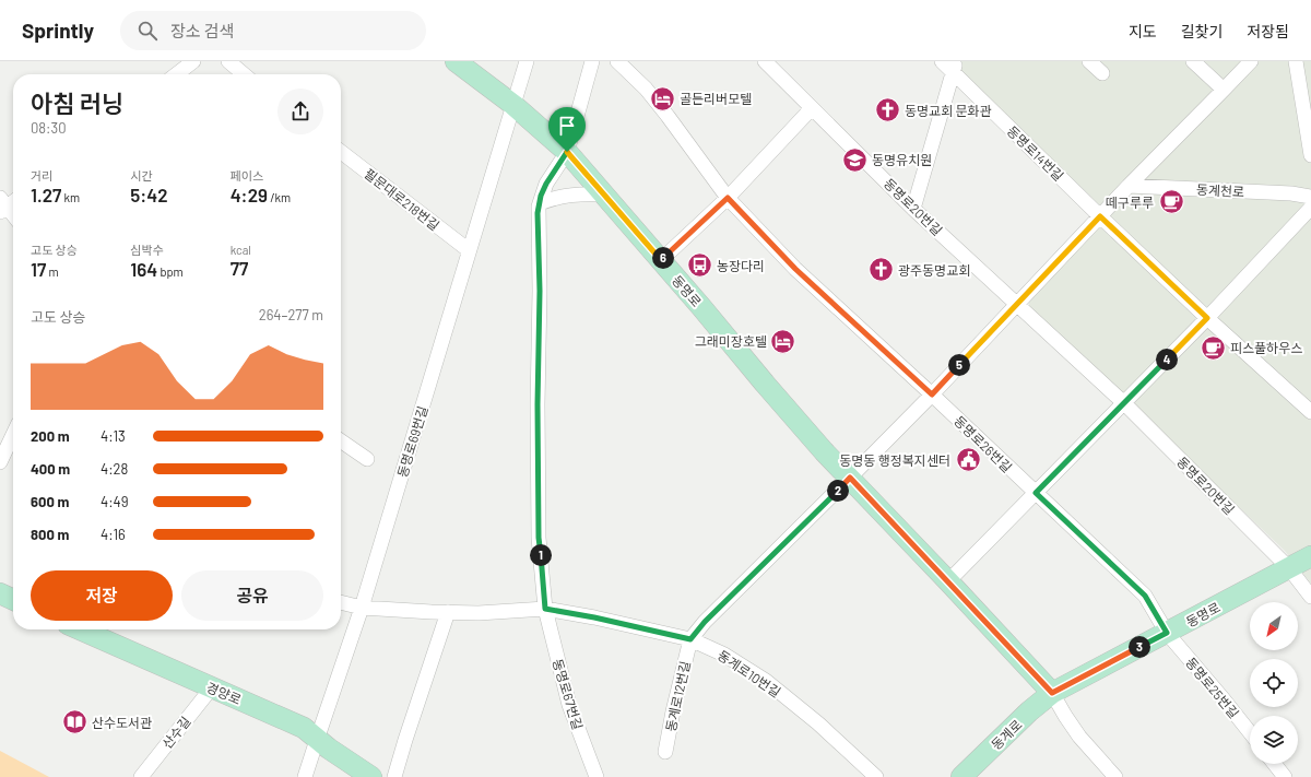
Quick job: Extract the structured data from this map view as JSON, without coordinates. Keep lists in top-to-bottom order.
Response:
{
  "streets": {
    "street": [
      "동명로14번길",
      "동계천로",
      "필문대로218번길",
      "동명로20번길",
      "동명로",
      "동명로69번길",
      "동명로26번길",
      "동계로10번길",
      "동명로25번길",
      "경양로",
      "동명로67번길",
      "동계로12번길",
      "산수길",
      "동계로"
    ]
  },
  "crossings": [
    ["필문대로218번길", "동명로69번길"],
    ["동명로20번길", "동명로"],
    ["동명로", "동명로69번길"],
    ["동명로", "동명로26번길"],
    ["동명로", "동명로25번길"],
    ["동명로", "동명로67번길"],
    ["동명로", "동계로"],
    ["동명로69번길", "경양로"],
    ["동명로26번길", "동명로25번길"],
    ["동계로10번길", "동명로67번길"],
    ["동계로10번길", "동계로12번길"],
    ["경양로", "산수길"]
  ],
  "places": {
    "hotel": ["골든리버모텔", "그래미장호텔"],
    "church": ["동명교회 문화관", "광주동명교회"],
    "school or university": ["동명유치원"],
    "cafe": ["떼구루루", "피스풀하우스"],
    "bus stop": ["농장다리"],
    "public building": ["동명동 행정복지센터"],
    "library": ["산수도서관"]
  },
  "north": "bottom left",
  "page": {
    "header": "Sprintly",
    "search": "장소 검색",
    "nav": ["지도", "길찾기", "저장됨"],
    "heading": ["아침 러닝", "08:30"],
    "stats": [
      ["거리", "1.27 km"],
      ["시간", "5:42"],
      ["페이스", "4:29 /km"],
      ["고도 상승", "17 m"],
      ["심박수", "164 bpm"],
      ["kcal", "77"]
    ],
    "pins": [
      "6",
      "4",
      "5",
      "2",
      "1",
      "3"
    ],
    "chart": ["고도 상승", "264–277 m"],
    "list": [
      {
        "name": "200 m",
        "note": "4:13"
      },
      {
        "name": "400 m",
        "note": "4:28"
      },
      {
        "name": "600 m",
        "note": "4:49"
      },
      {
        "name": "800 m",
        "note": "4:16"
      }
    ],
    "buttons": ["저장", "공유"]
  }
}
